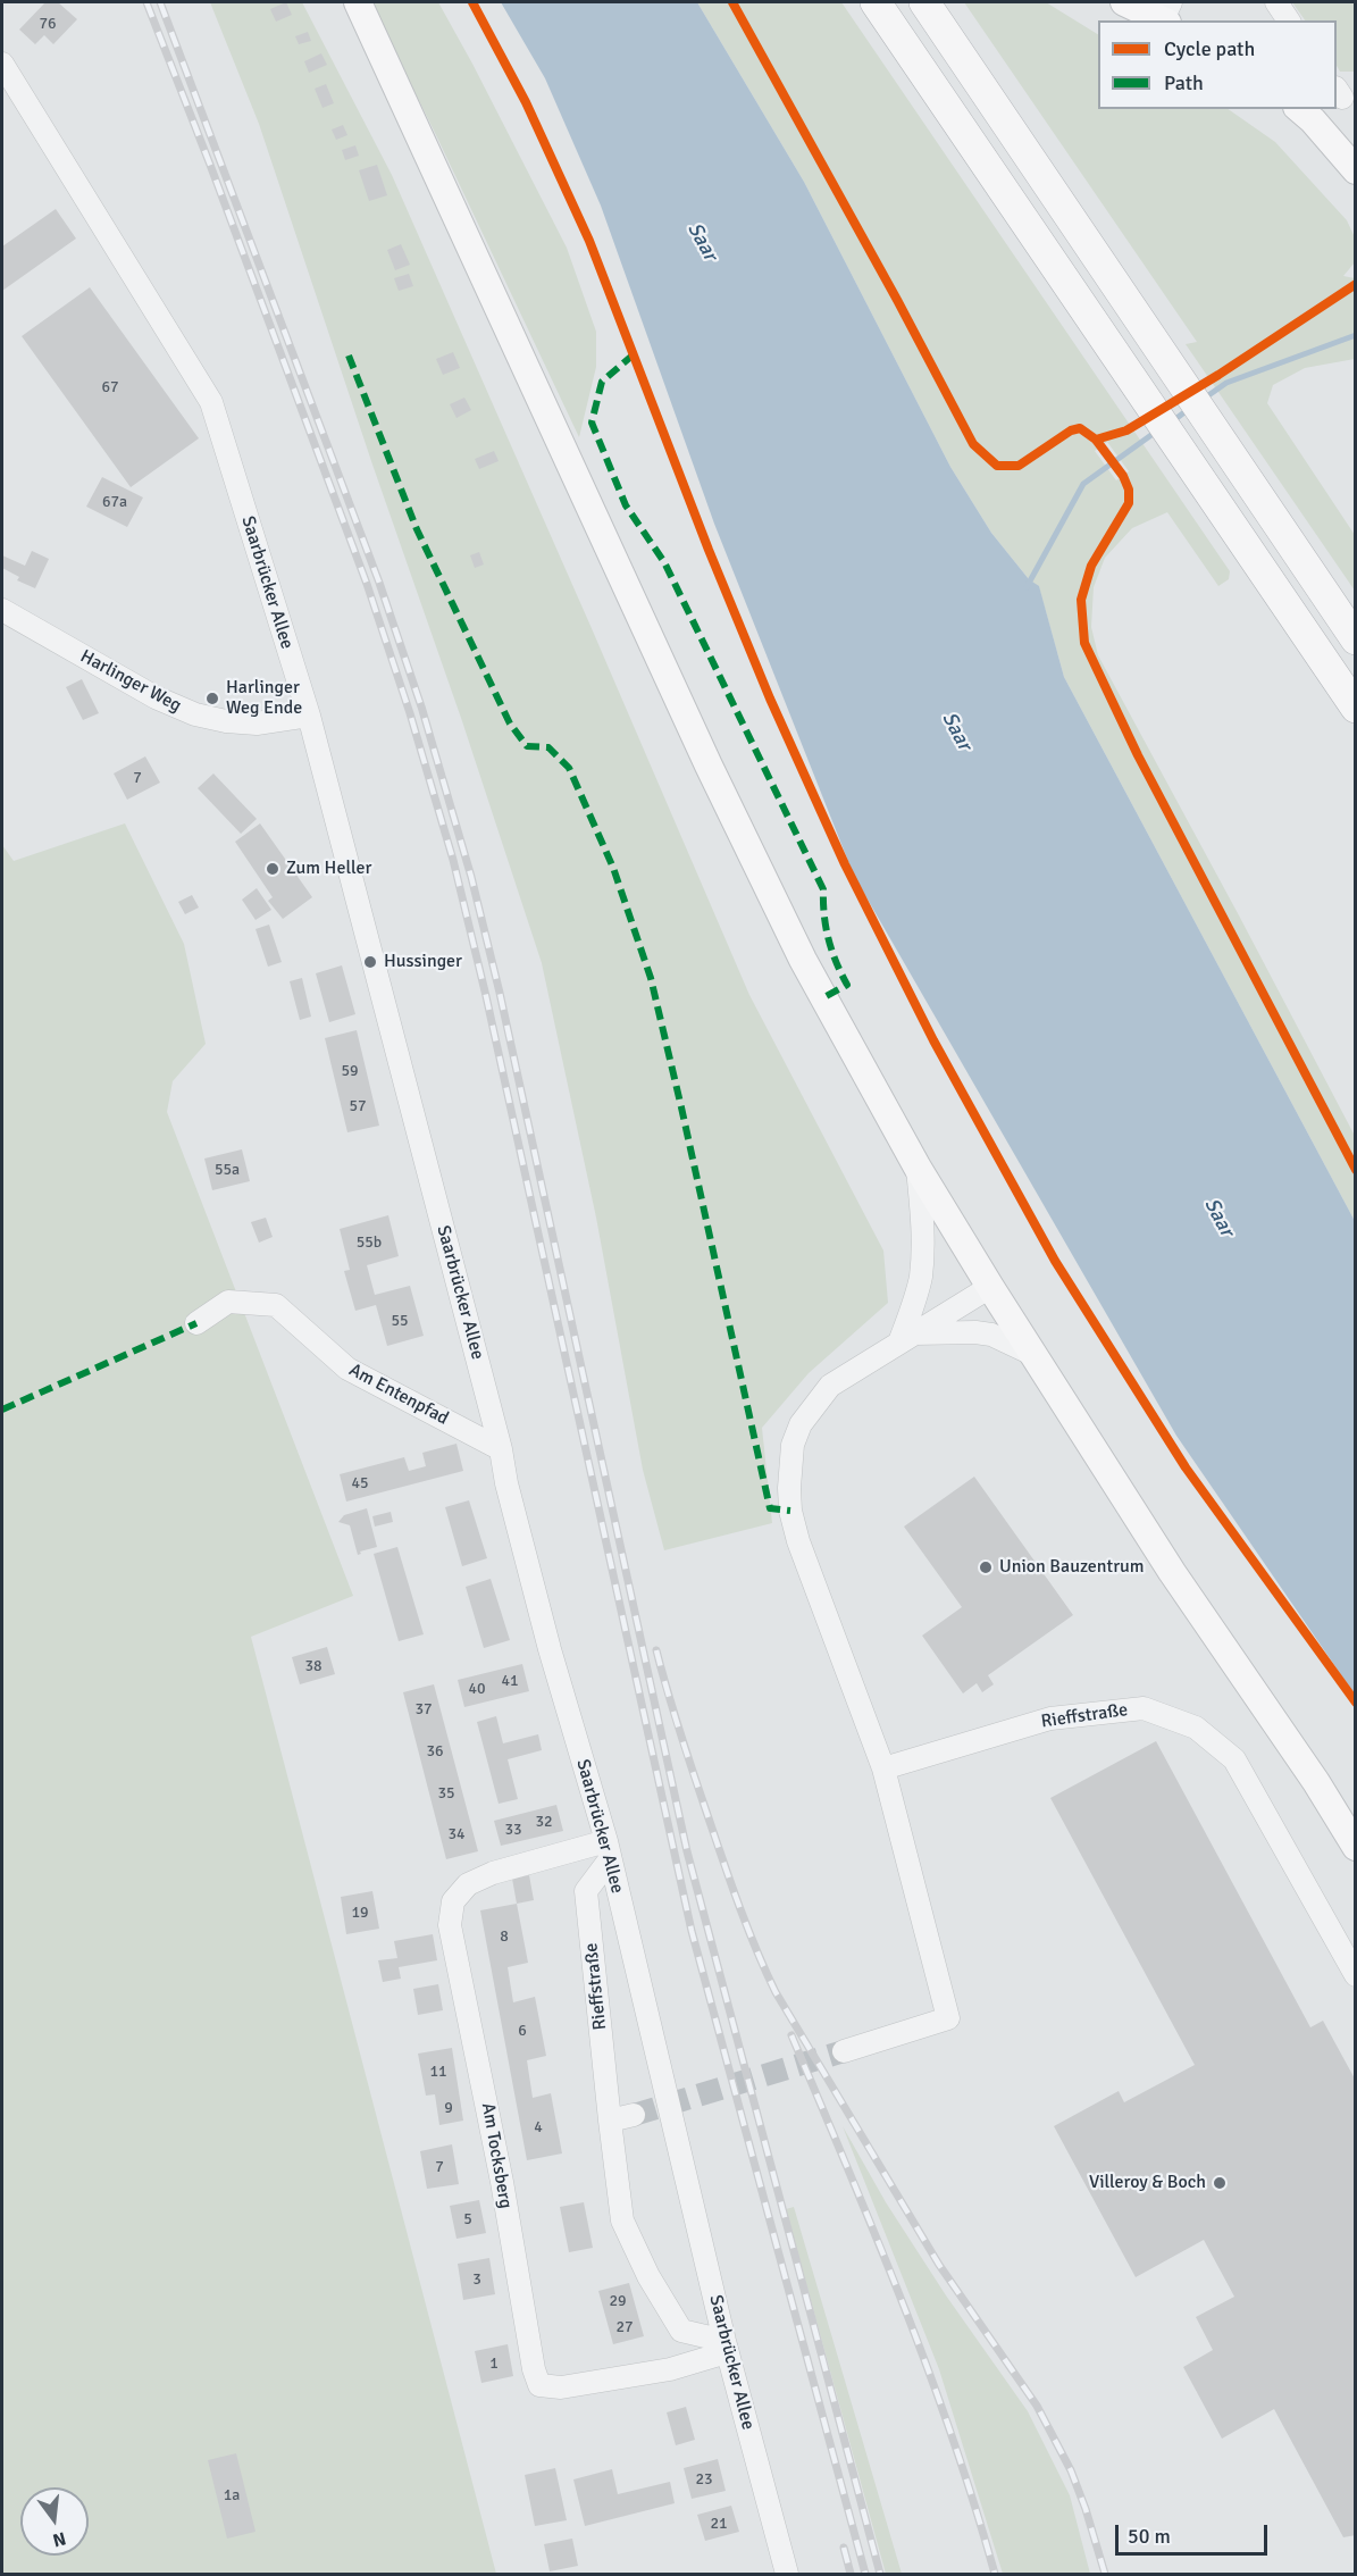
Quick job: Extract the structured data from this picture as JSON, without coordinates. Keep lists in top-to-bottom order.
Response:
{
  "streets": {
    "street": [
      "Saarbrücker Allee",
      "Harlinger Weg",
      "Am Entenpfad",
      "Rieffstraße",
      "Am Tocksberg"
    ]
  },
  "crossings": [
    ["Saarbrücker Allee", "Harlinger Weg"],
    ["Saarbrücker Allee", "Am Entenpfad"],
    ["Saarbrücker Allee", "Rieffstraße"],
    ["Saarbrücker Allee", "Am Tocksberg"],
    ["Rieffstraße", "Am Tocksberg"]
  ],
  "water": ["Saar"],
  "places": [
    "Harlinger Weg Ende",
    "Zum Heller",
    "Hussinger",
    "Union Bauzentrum",
    "Villeroy & Boch"
  ],
  "house_numbers": [
    "76",
    "67",
    "67a",
    "7",
    "59",
    "57",
    "55a",
    "55b",
    "55",
    "45",
    "38",
    "41",
    "40",
    "37",
    "36",
    "35",
    "32",
    "33",
    "34",
    "19",
    "8",
    "6",
    "11",
    "9",
    "4",
    "7",
    "5",
    "3",
    "29",
    "27",
    "1",
    "23",
    "1a",
    "21"
  ],
  "legend": ["Cycle path", "Path"],
  "scale_bar": "50 m",
  "north": "bottom"
}
